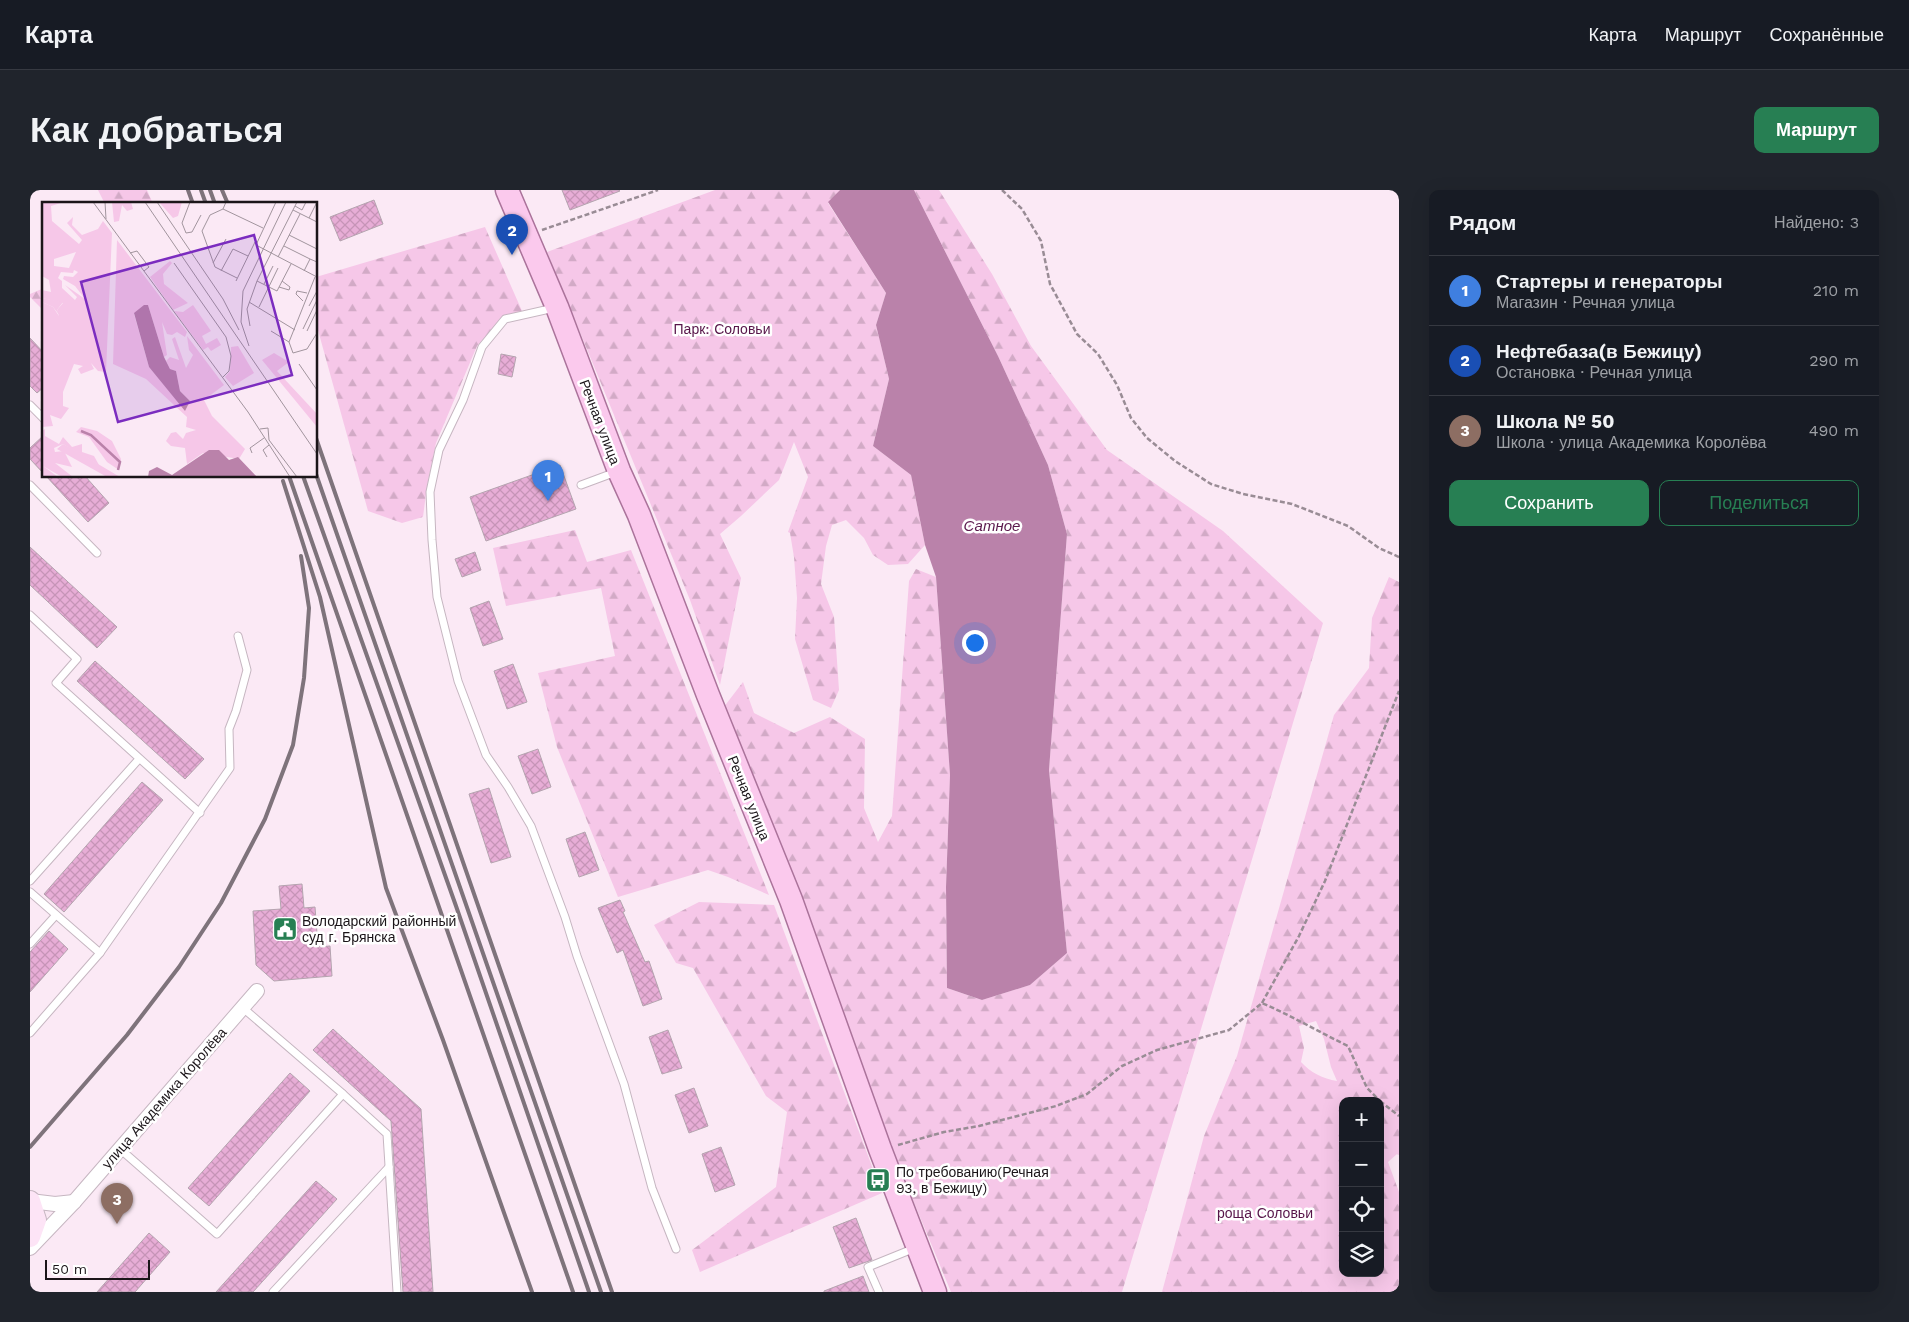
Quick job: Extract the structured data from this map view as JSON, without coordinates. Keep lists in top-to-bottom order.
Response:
{
  "streets": {
    "main road": ["Речная улица"],
    "street": ["улица Академика Королёва"]
  },
  "water": ["Сатное"],
  "parks": ["Парк: Соловьи", "роща Соловьи"],
  "places": {
    "public building": ["Володарский районный суд г. Брянска"],
    "bus stop": ["По требованию(Речная 93, в Бежицу)"]
  },
  "scale_bar": "50 m",
  "page": {
    "header": "Карта",
    "nav": ["Карта", "Маршрут", "Сохранённые"],
    "buttons": [
      "Маршрут",
      ["Сохранить", "Поделиться"]
    ],
    "title": "Как добраться",
    "heading": ["Рядом", "Найдено: 3"],
    "pins": ["2", "1", "3"],
    "list": [
      {
        "mark": "1",
        "name": "Стартеры и генераторы",
        "note": "Магазин · Речная улица",
        "value": "210 m"
      },
      {
        "mark": "2",
        "name": "Нефтебаза(в Бежицу)",
        "note": "Остановка · Речная улица",
        "value": "290 m"
      },
      {
        "mark": "3",
        "name": "Школа № 50",
        "note": "Школа · улица Академика Королёва",
        "value": "490 m"
      }
    ],
    "map_buttons": ["+", "−"],
    "scale": "50 m"
  }
}
